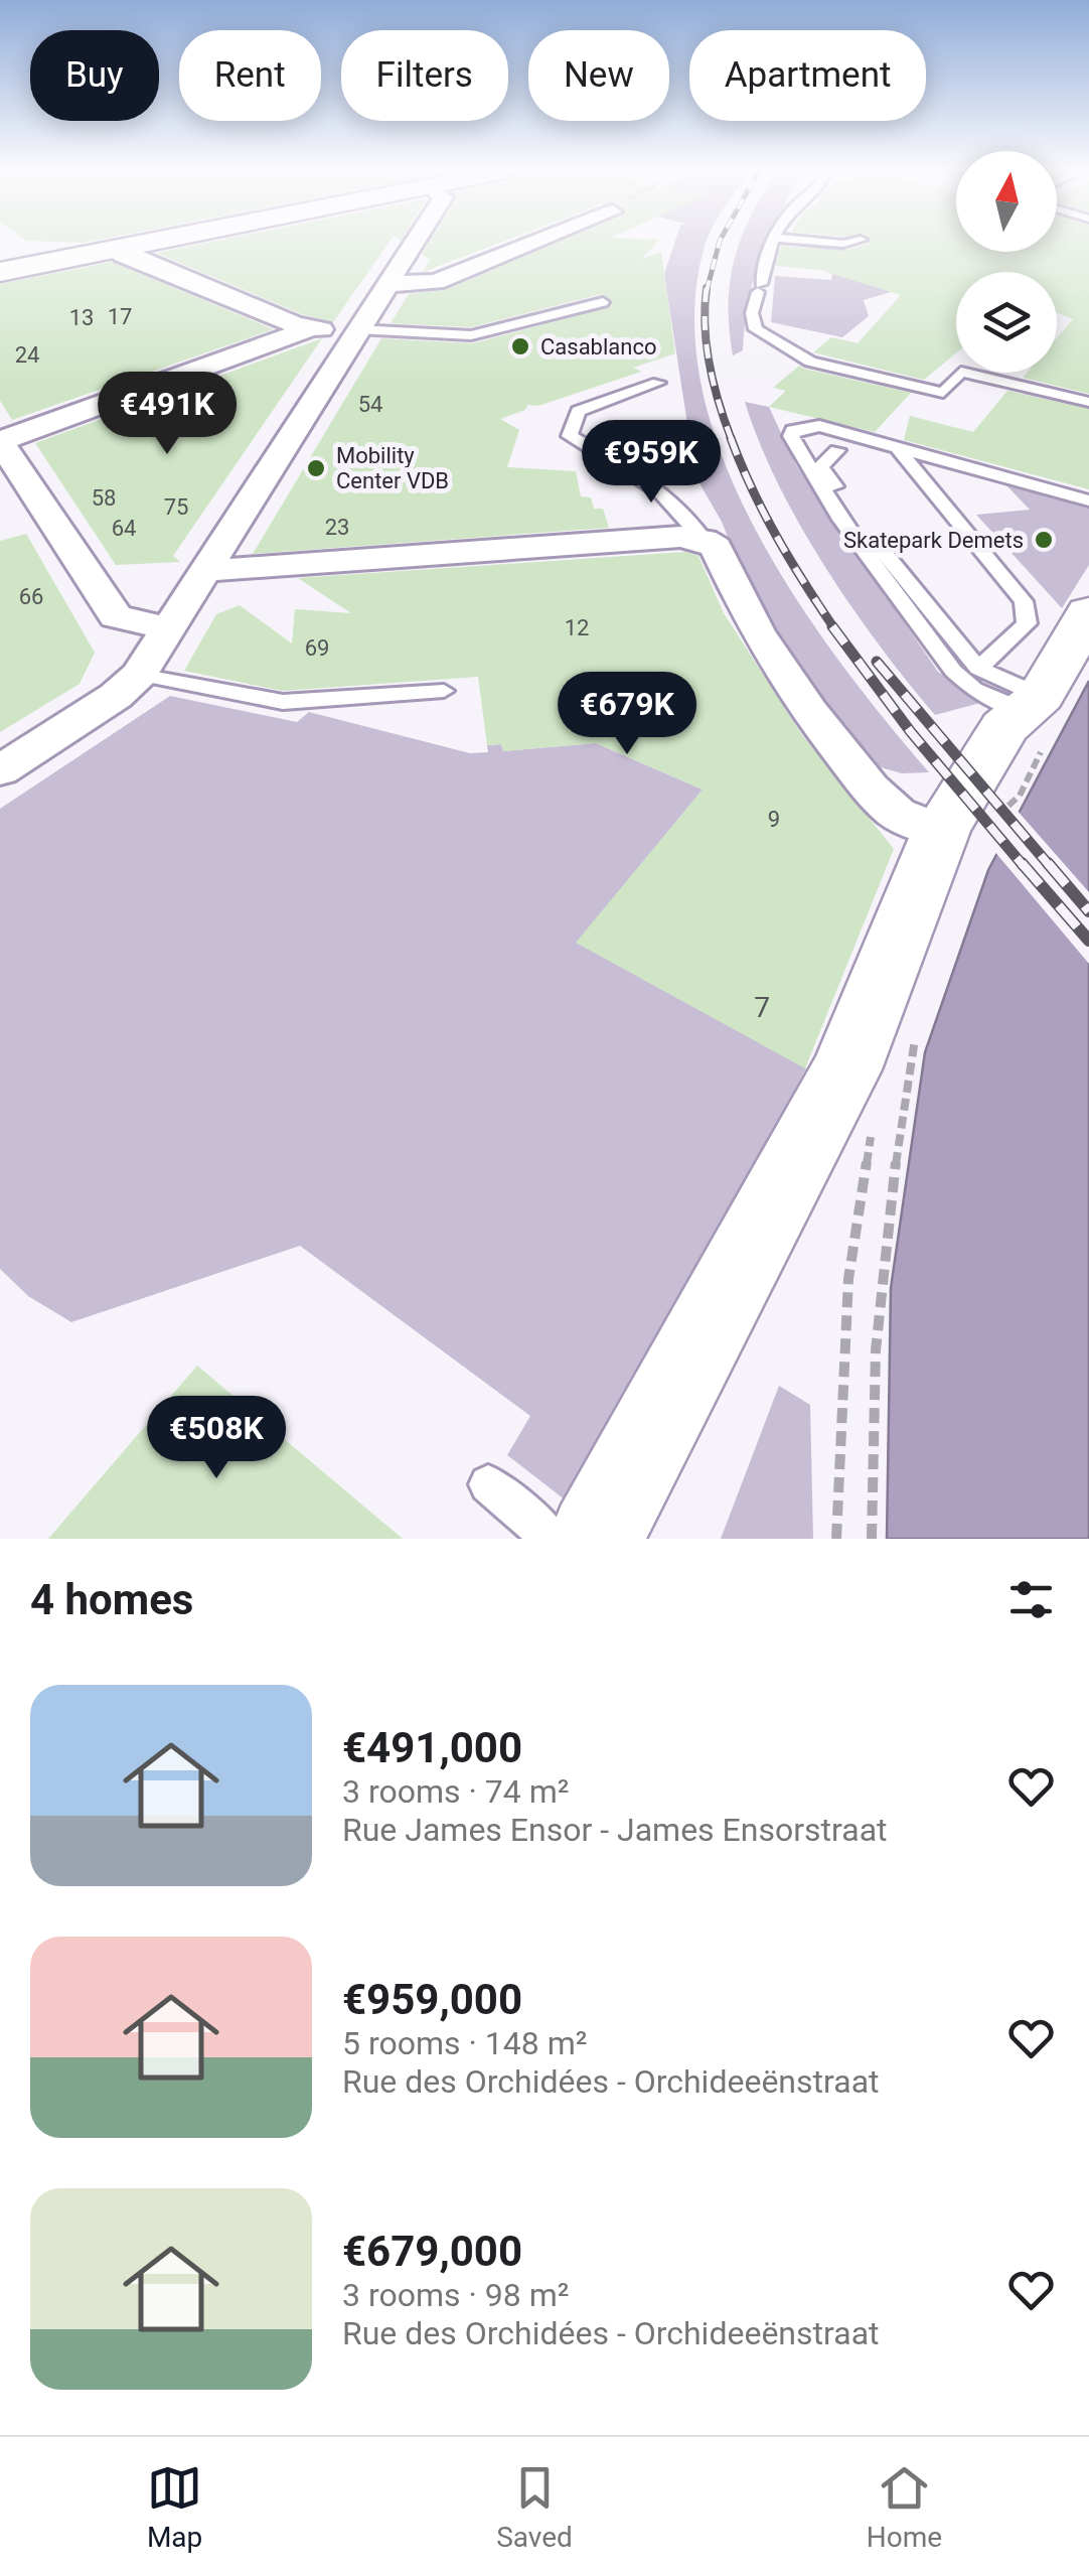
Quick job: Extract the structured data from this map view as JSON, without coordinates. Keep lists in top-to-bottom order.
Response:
{
  "places": ["Casablanco", "Mobility Center VDB", "Skatepark Demets"],
  "house_numbers": [
    "17",
    "13",
    "24",
    "54",
    "58",
    "75",
    "23",
    "64",
    "66",
    "12",
    "69",
    "9",
    "7"
  ],
  "north": "top",
  "page": {
    "chip": [
      "Buy",
      "Rent",
      "Filters",
      "New",
      "Apartment"
    ],
    "price": [
      "€491K",
      "€959K",
      "€679K",
      "€508K"
    ],
    "heading": "4 homes",
    "list": [
      {
        "name": "€491,000",
        "note": "3 rooms · 74 m² · Rue James Ensor - James Ensorstraat"
      },
      {
        "name": "€959,000",
        "note": "5 rooms · 148 m² · Rue des Orchidées - Orchideeënstraat"
      },
      {
        "name": "€679,000",
        "note": "3 rooms · 98 m² · Rue des Orchidées - Orchideeënstraat"
      }
    ],
    "tabs": ["Map", "Saved", "Home"]
  }
}
